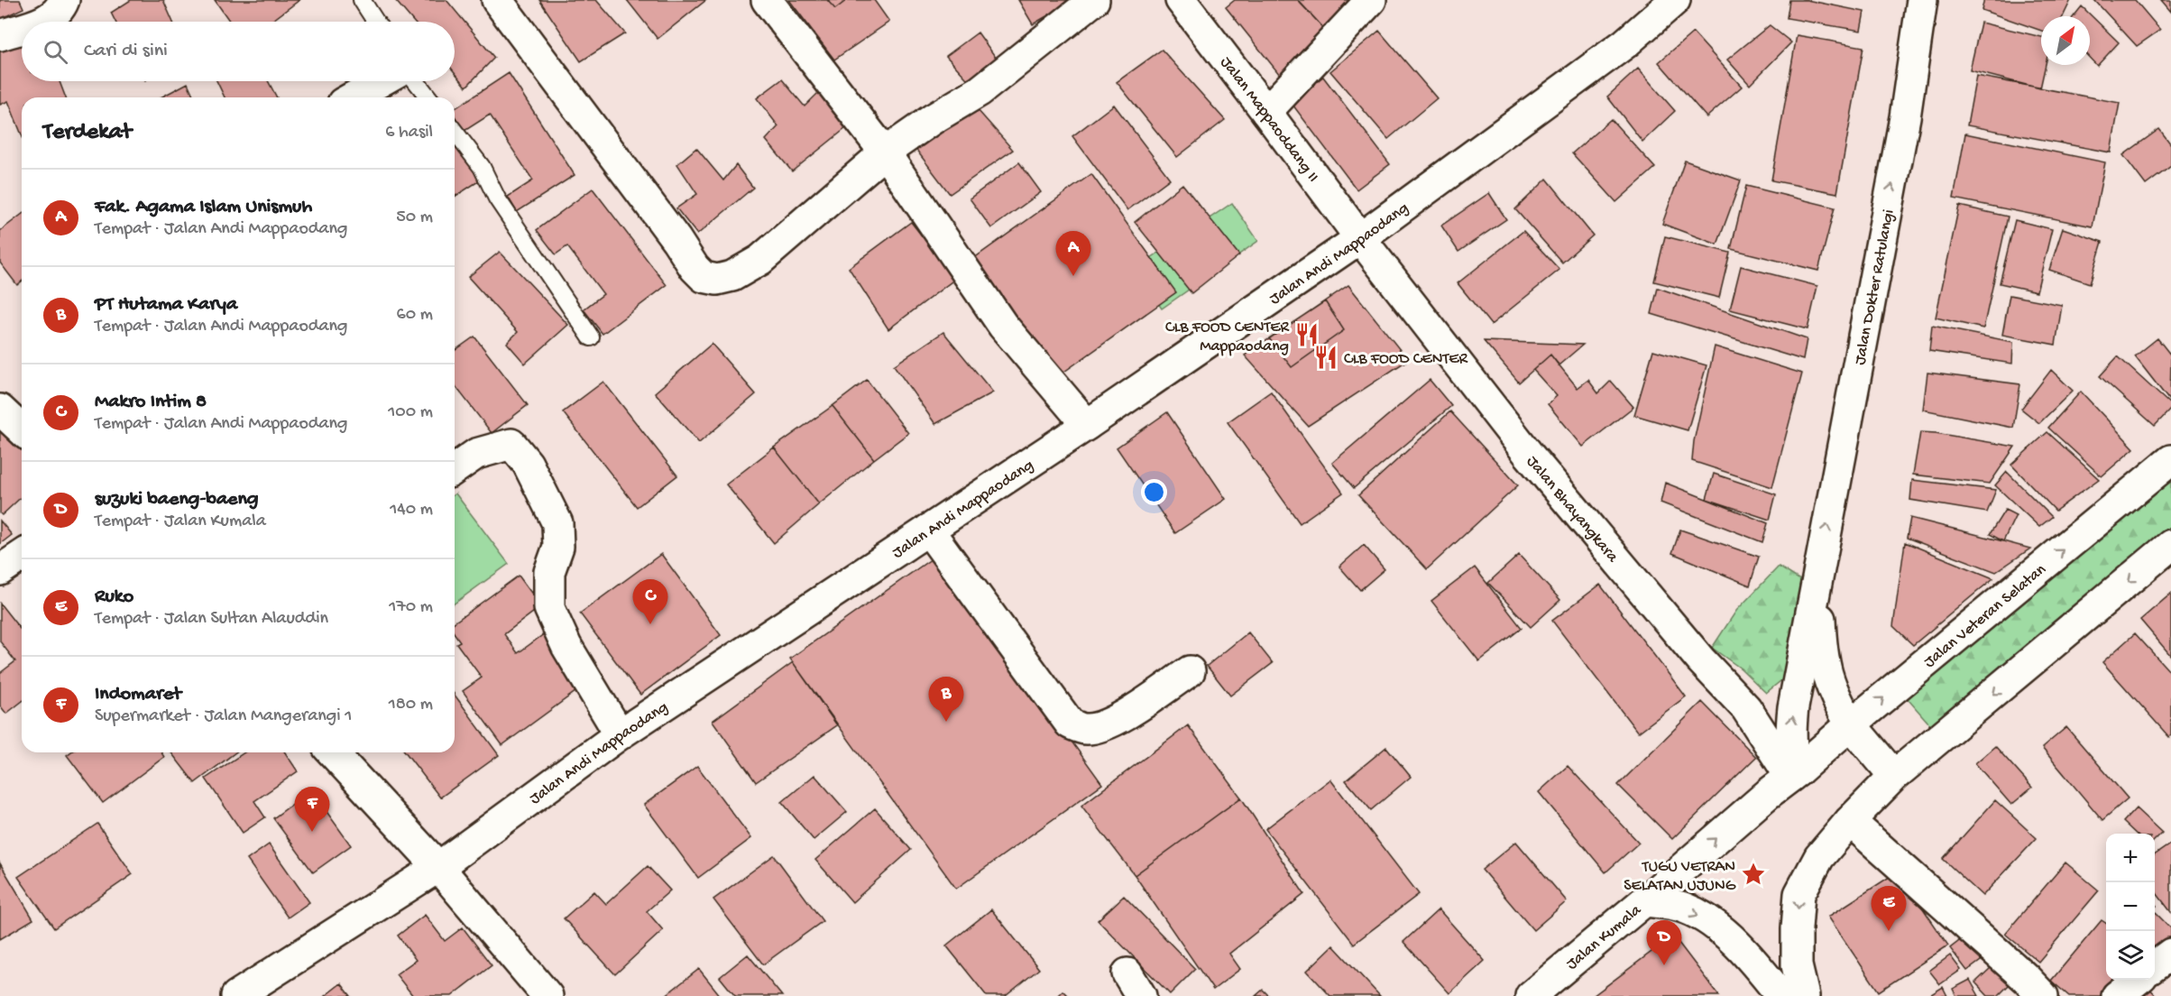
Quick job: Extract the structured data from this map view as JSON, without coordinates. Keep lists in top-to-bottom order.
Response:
{
  "streets": {
    "street": [
      "Jalan Mappaoddang II",
      "Jalan Andi Mappaodang",
      "Jalan Dokter Ratulangi",
      "Jalan Bhayangkara",
      "Jalan Veteran Selatan",
      "Jalan Kumala"
    ]
  },
  "crossings": [
    ["Jalan Mappaoddang II", "Jalan Andi Mappaodang"],
    ["Jalan Mappaoddang II", "Jalan Bhayangkara"],
    ["Jalan Andi Mappaodang", "Jalan Bhayangkara"],
    ["Jalan Dokter Ratulangi", "Jalan Bhayangkara"],
    ["Jalan Dokter Ratulangi", "Jalan Veteran Selatan"],
    ["Jalan Dokter Ratulangi", "Jalan Kumala"],
    ["Jalan Bhayangkara", "Jalan Veteran Selatan"],
    ["Jalan Bhayangkara", "Jalan Kumala"],
    ["Jalan Veteran Selatan", "Jalan Kumala"]
  ],
  "one_way": ["Jalan Dokter Ratulangi", "Jalan Kumala"],
  "places": {
    "restaurant": ["CLB FOOD CENTER Mappaodang", "CLB FOOD CENTER"],
    "place": ["TUGU VETRAN SELATAN UJUNG"]
  },
  "north": "top right",
  "page": {
    "search": "Cari di sini",
    "heading": ["Terdekat", "6 hasil"],
    "list": [
      {
        "mark": "A",
        "name": "Fak. Agama Islam Unismuh",
        "note": "Tempat · Jalan Andi Mappaodang",
        "value": "50 m"
      },
      {
        "mark": "B",
        "name": "PT Hutama Karya",
        "note": "Tempat · Jalan Andi Mappaodang",
        "value": "60 m"
      },
      {
        "mark": "C",
        "name": "Makro Intim 8",
        "note": "Tempat · Jalan Andi Mappaodang",
        "value": "100 m"
      },
      {
        "mark": "D",
        "name": "suzuki baeng-baeng",
        "note": "Tempat · Jalan Kumala",
        "value": "140 m"
      },
      {
        "mark": "E",
        "name": "Ruko",
        "note": "Tempat · Jalan Sultan Alauddin",
        "value": "170 m"
      },
      {
        "mark": "F",
        "name": "Indomaret",
        "note": "Supermarket · Jalan Mangerangi 1",
        "value": "180 m"
      }
    ],
    "pins": [
      "A",
      "C",
      "B",
      "F",
      "E",
      "D"
    ],
    "map_buttons": ["+", "−"]
  }
}
